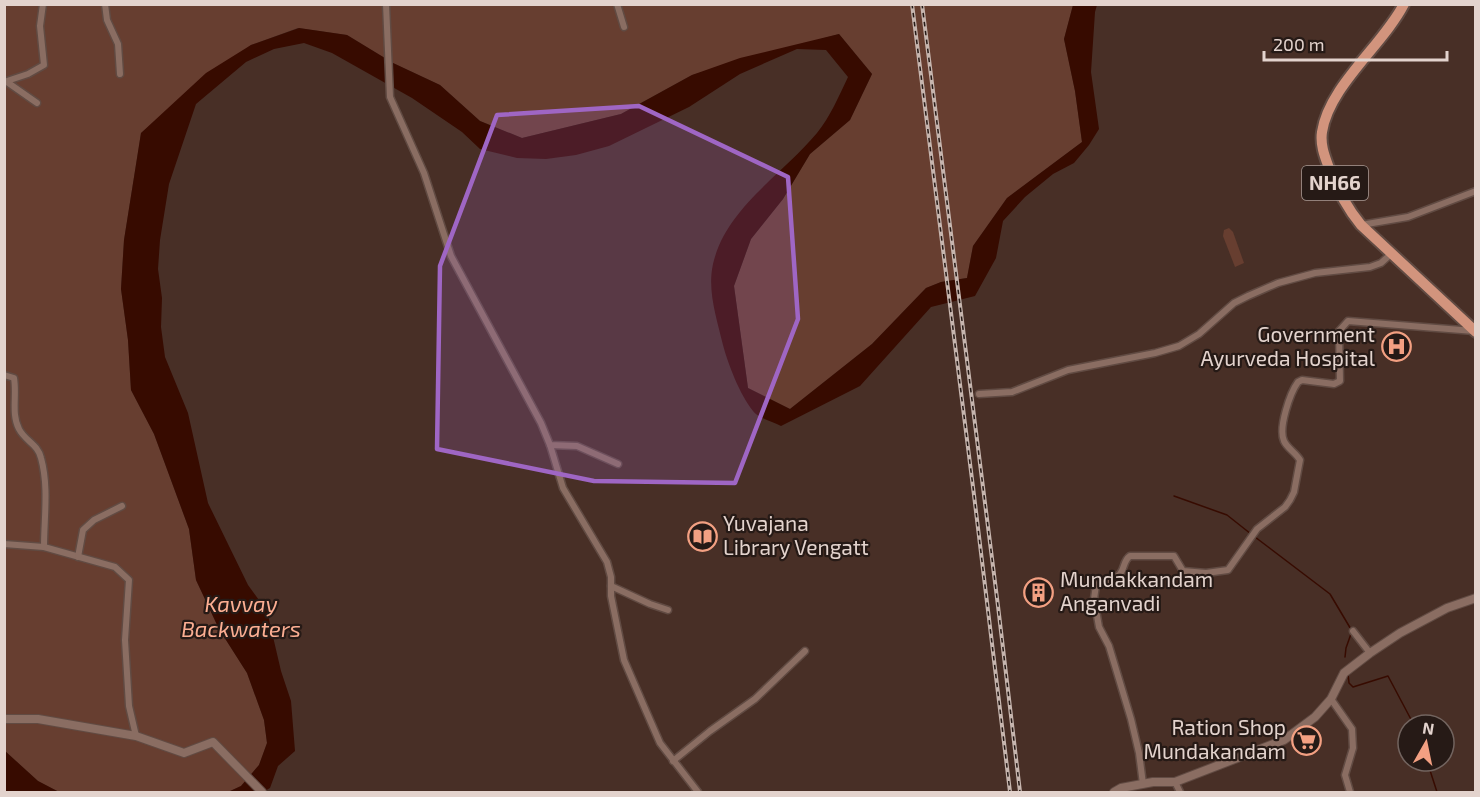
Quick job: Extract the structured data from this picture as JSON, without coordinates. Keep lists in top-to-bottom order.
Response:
{
  "streets": {
    "highway": ["NH66"]
  },
  "water": ["Kavvay Backwaters"],
  "places": {
    "hospital": ["Government Ayurveda Hospital"],
    "library": ["Yuvajana Library Vengatt"],
    "building": ["Mundakkandam Anganvadi"],
    "supermarket": ["Ration Shop Mundakandam"]
  },
  "scale_bar": "200 m",
  "north": "top"
}
